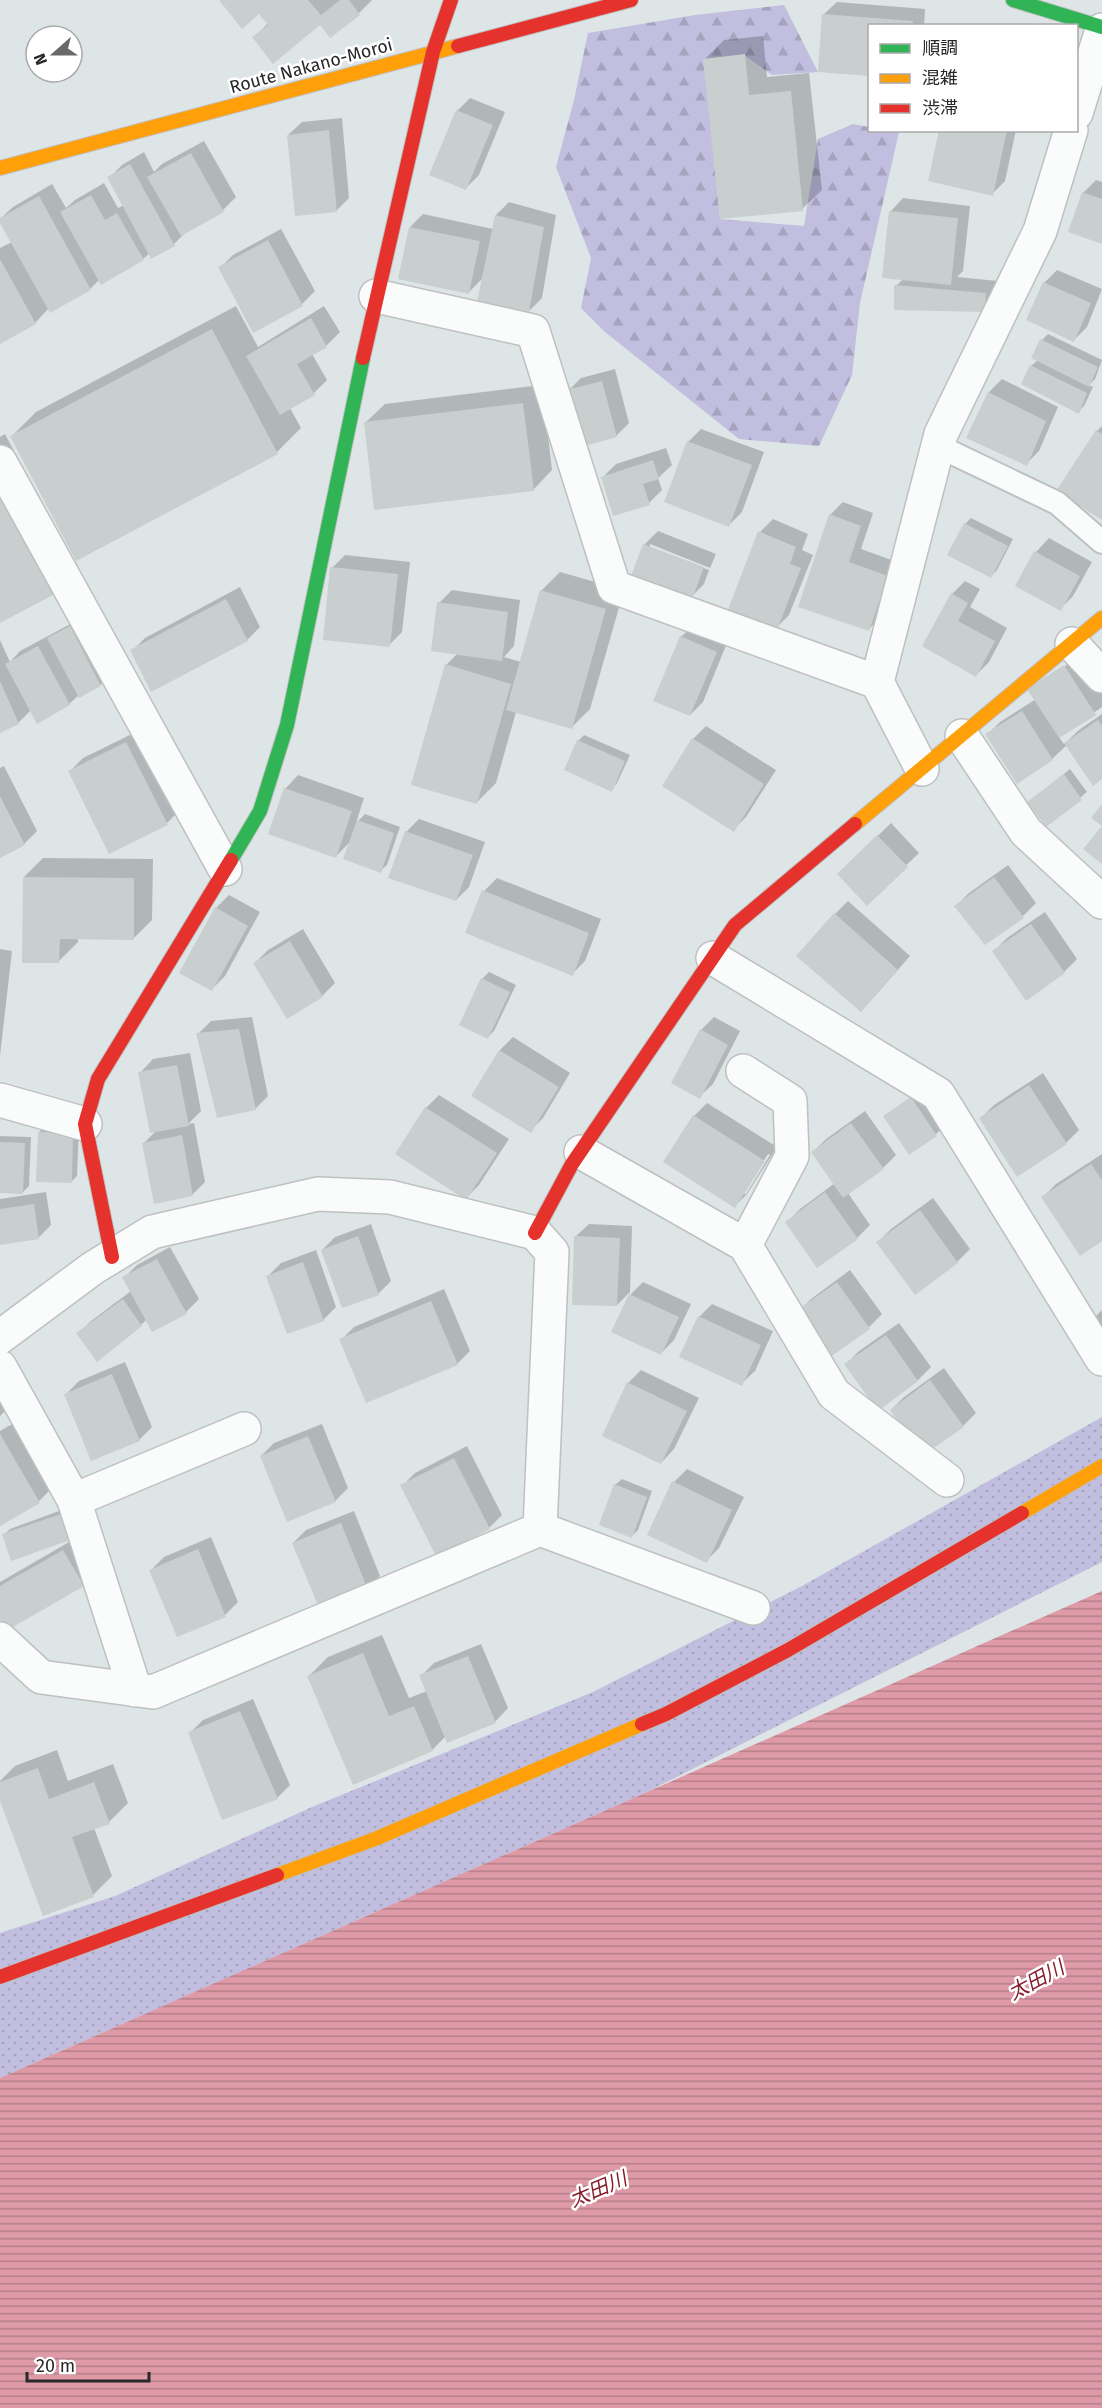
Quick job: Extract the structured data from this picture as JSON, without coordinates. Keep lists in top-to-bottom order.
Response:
{
  "streets": {
    "street": ["Route Nakano-Moroi"]
  },
  "water": ["太田川"],
  "legend": ["順調", "混雑", "渋滞"],
  "scale_bar": "20 m",
  "north": "left"
}
